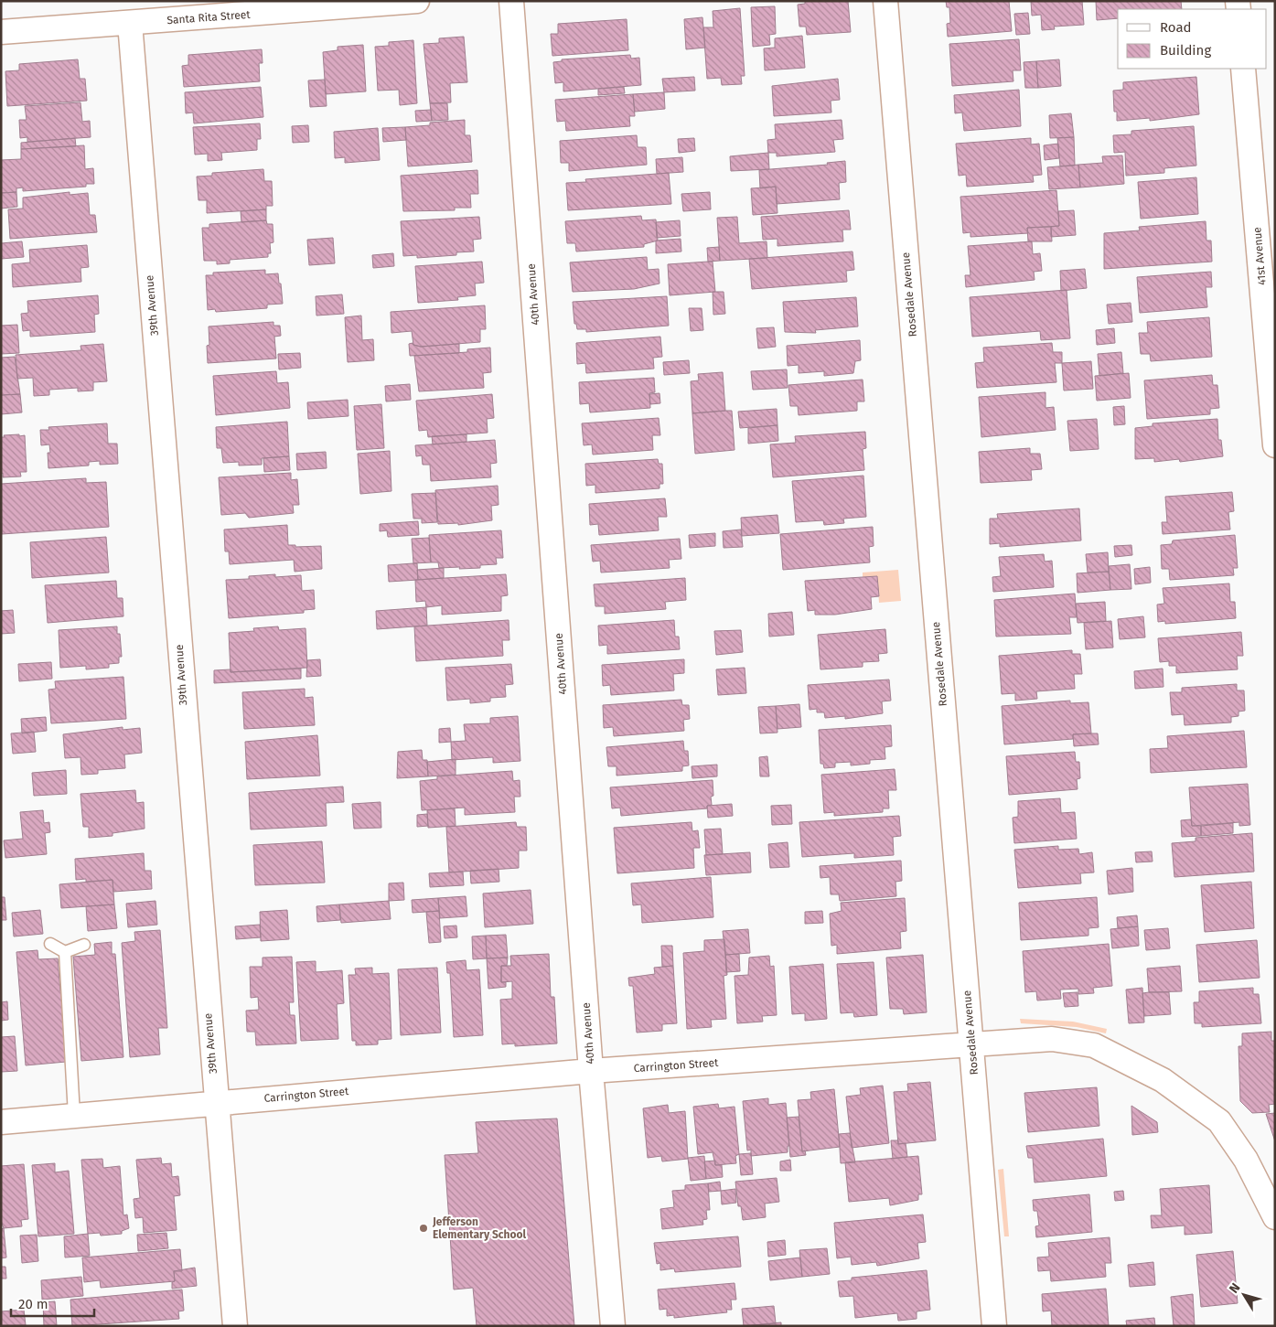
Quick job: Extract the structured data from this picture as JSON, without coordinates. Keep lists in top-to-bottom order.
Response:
{
  "streets": {
    "street": [
      "Santa Rita Street",
      "41st Avenue",
      "40th Avenue",
      "Rosedale Avenue",
      "39th Avenue",
      "Carrington Street"
    ]
  },
  "crossings": [
    ["Santa Rita Street", "39th Avenue"],
    ["40th Avenue", "Carrington Street"],
    ["Rosedale Avenue", "Carrington Street"],
    ["39th Avenue", "Carrington Street"]
  ],
  "places": ["Jefferson Elementary School"],
  "legend": ["Road", "Building"],
  "scale_bar": "20 m",
  "north": "top left"
}
